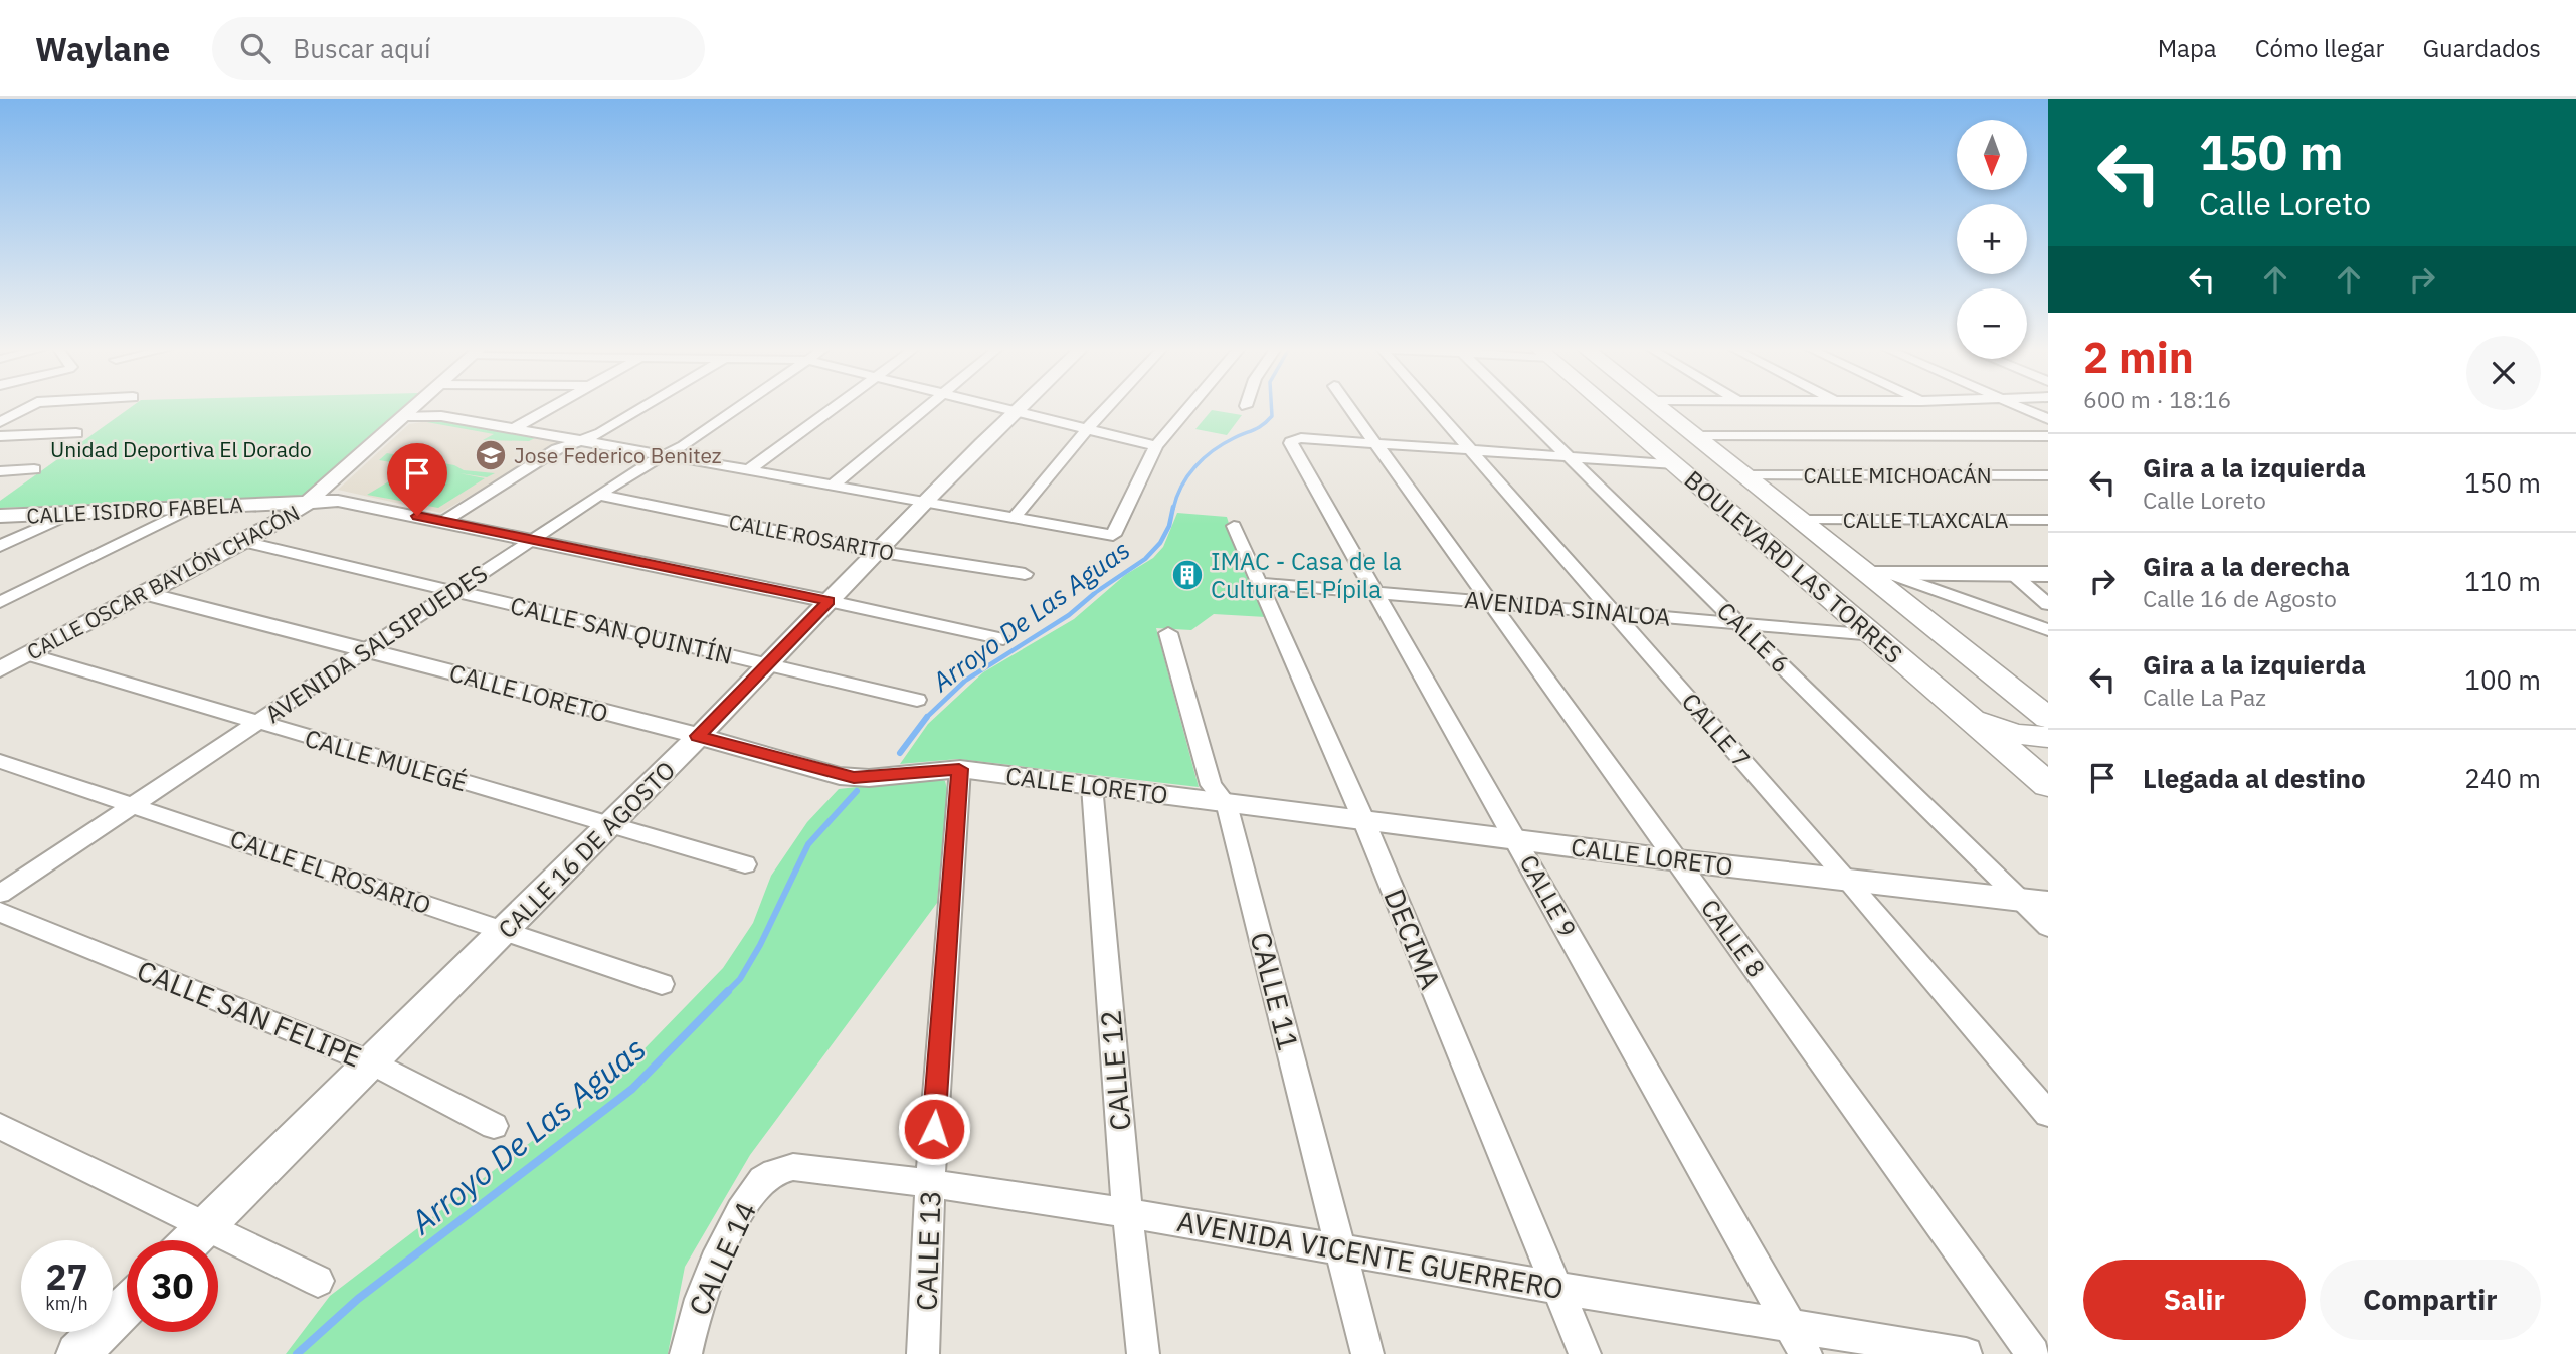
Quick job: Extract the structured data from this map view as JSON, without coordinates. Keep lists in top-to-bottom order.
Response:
{
  "streets": {
    "main road": ["BOULEVARD LAS TORRES"],
    "street": [
      "CALLE MICHOACÁN",
      "CALLE ISIDRO FABELA",
      "CALLE TLAXCALA",
      "CALLE ROSARITO",
      "CALLE OSCAR BAYLÓN CHACÓN",
      "AVENIDA SINALOA",
      "CALLE SAN QUINTÍN",
      "CALLE 6",
      "AVENIDA SALSIPUEDES",
      "CALLE LORETO",
      "CALLE 7",
      "CALLE MULEGÉ",
      "CALLE 16 DE AGOSTO",
      "CALLE EL ROSARIO",
      "CALLE 9",
      "CALLE 8",
      "DECIMA",
      "CALLE 11",
      "CALLE SAN FELIPE",
      "CALLE 12",
      "CALLE 13",
      "AVENIDA VICENTE GUERRERO",
      "CALLE 14"
    ]
  },
  "crossings": [
    ["CALLE MICHOACÁN", "BOULEVARD LAS TORRES"],
    ["CALLE ISIDRO FABELA", "CALLE OSCAR BAYLÓN CHACÓN"],
    ["CALLE ISIDRO FABELA", "AVENIDA SALSIPUEDES"],
    ["CALLE ISIDRO FABELA", "CALLE 16 DE AGOSTO"],
    ["CALLE TLAXCALA", "BOULEVARD LAS TORRES"],
    ["CALLE ROSARITO", "AVENIDA SALSIPUEDES"],
    ["CALLE ROSARITO", "CALLE 16 DE AGOSTO"],
    ["BOULEVARD LAS TORRES", "AVENIDA SINALOA"],
    ["CALLE OSCAR BAYLÓN CHACÓN", "CALLE SAN QUINTÍN"],
    ["CALLE OSCAR BAYLÓN CHACÓN", "CALLE LORETO"],
    ["CALLE OSCAR BAYLÓN CHACÓN", "CALLE MULEGÉ"],
    ["AVENIDA SINALOA", "CALLE 6"],
    ["AVENIDA SINALOA", "CALLE 7"],
    ["AVENIDA SINALOA", "CALLE 9"],
    ["AVENIDA SINALOA", "CALLE 8"],
    ["AVENIDA SINALOA", "DECIMA"],
    ["CALLE SAN QUINTÍN", "AVENIDA SALSIPUEDES"],
    ["CALLE SAN QUINTÍN", "CALLE 16 DE AGOSTO"],
    ["CALLE 6", "CALLE LORETO"],
    ["AVENIDA SALSIPUEDES", "CALLE LORETO"],
    ["AVENIDA SALSIPUEDES", "CALLE MULEGÉ"],
    ["AVENIDA SALSIPUEDES", "CALLE EL ROSARIO"],
    ["CALLE LORETO", "CALLE 7"],
    ["CALLE LORETO", "CALLE 16 DE AGOSTO"],
    ["CALLE LORETO", "CALLE 9"],
    ["CALLE LORETO", "CALLE 8"],
    ["CALLE LORETO", "DECIMA"],
    ["CALLE LORETO", "CALLE 11"],
    ["CALLE LORETO", "CALLE 12"],
    ["CALLE LORETO", "CALLE 13"],
    ["CALLE MULEGÉ", "CALLE 16 DE AGOSTO"],
    ["CALLE 16 DE AGOSTO", "CALLE EL ROSARIO"],
    ["CALLE 16 DE AGOSTO", "CALLE SAN FELIPE"],
    ["CALLE 9", "CALLE 8"],
    ["CALLE 9", "AVENIDA VICENTE GUERRERO"],
    ["DECIMA", "AVENIDA VICENTE GUERRERO"],
    ["CALLE 11", "AVENIDA VICENTE GUERRERO"],
    ["CALLE 12", "AVENIDA VICENTE GUERRERO"],
    ["CALLE 13", "AVENIDA VICENTE GUERRERO"],
    ["AVENIDA VICENTE GUERRERO", "CALLE 14"]
  ],
  "water": ["Arroyo De Las Aguas"],
  "parks": ["Unidad Deportiva El Dorado"],
  "places": {
    "school or university": ["Jose Federico Benitez"],
    "building": ["IMAC - Casa de la Cultura El Pípila"]
  },
  "north": "bottom",
  "page": {
    "header": "Waylane",
    "search": "Buscar aquí",
    "nav": ["Mapa", "Cómo llegar", "Guardados"],
    "turn": ["150 m", "Calle Loreto"],
    "map_buttons": ["+", "−"],
    "heading": ["2 min", "600 m · 18:16"],
    "list": [
      {
        "name": "Gira a la izquierda",
        "note": "Calle Loreto",
        "value": "150 m"
      },
      {
        "name": "Gira a la derecha",
        "note": "Calle 16 de Agosto",
        "value": "110 m"
      },
      {
        "name": "Gira a la izquierda",
        "note": "Calle La Paz",
        "value": "100 m"
      },
      {
        "name": "Llegada al destino",
        "value": "240 m"
      }
    ],
    "speed": "27 km/h",
    "limit": "30",
    "buttons": ["Salir", "Compartir"]
  }
}
